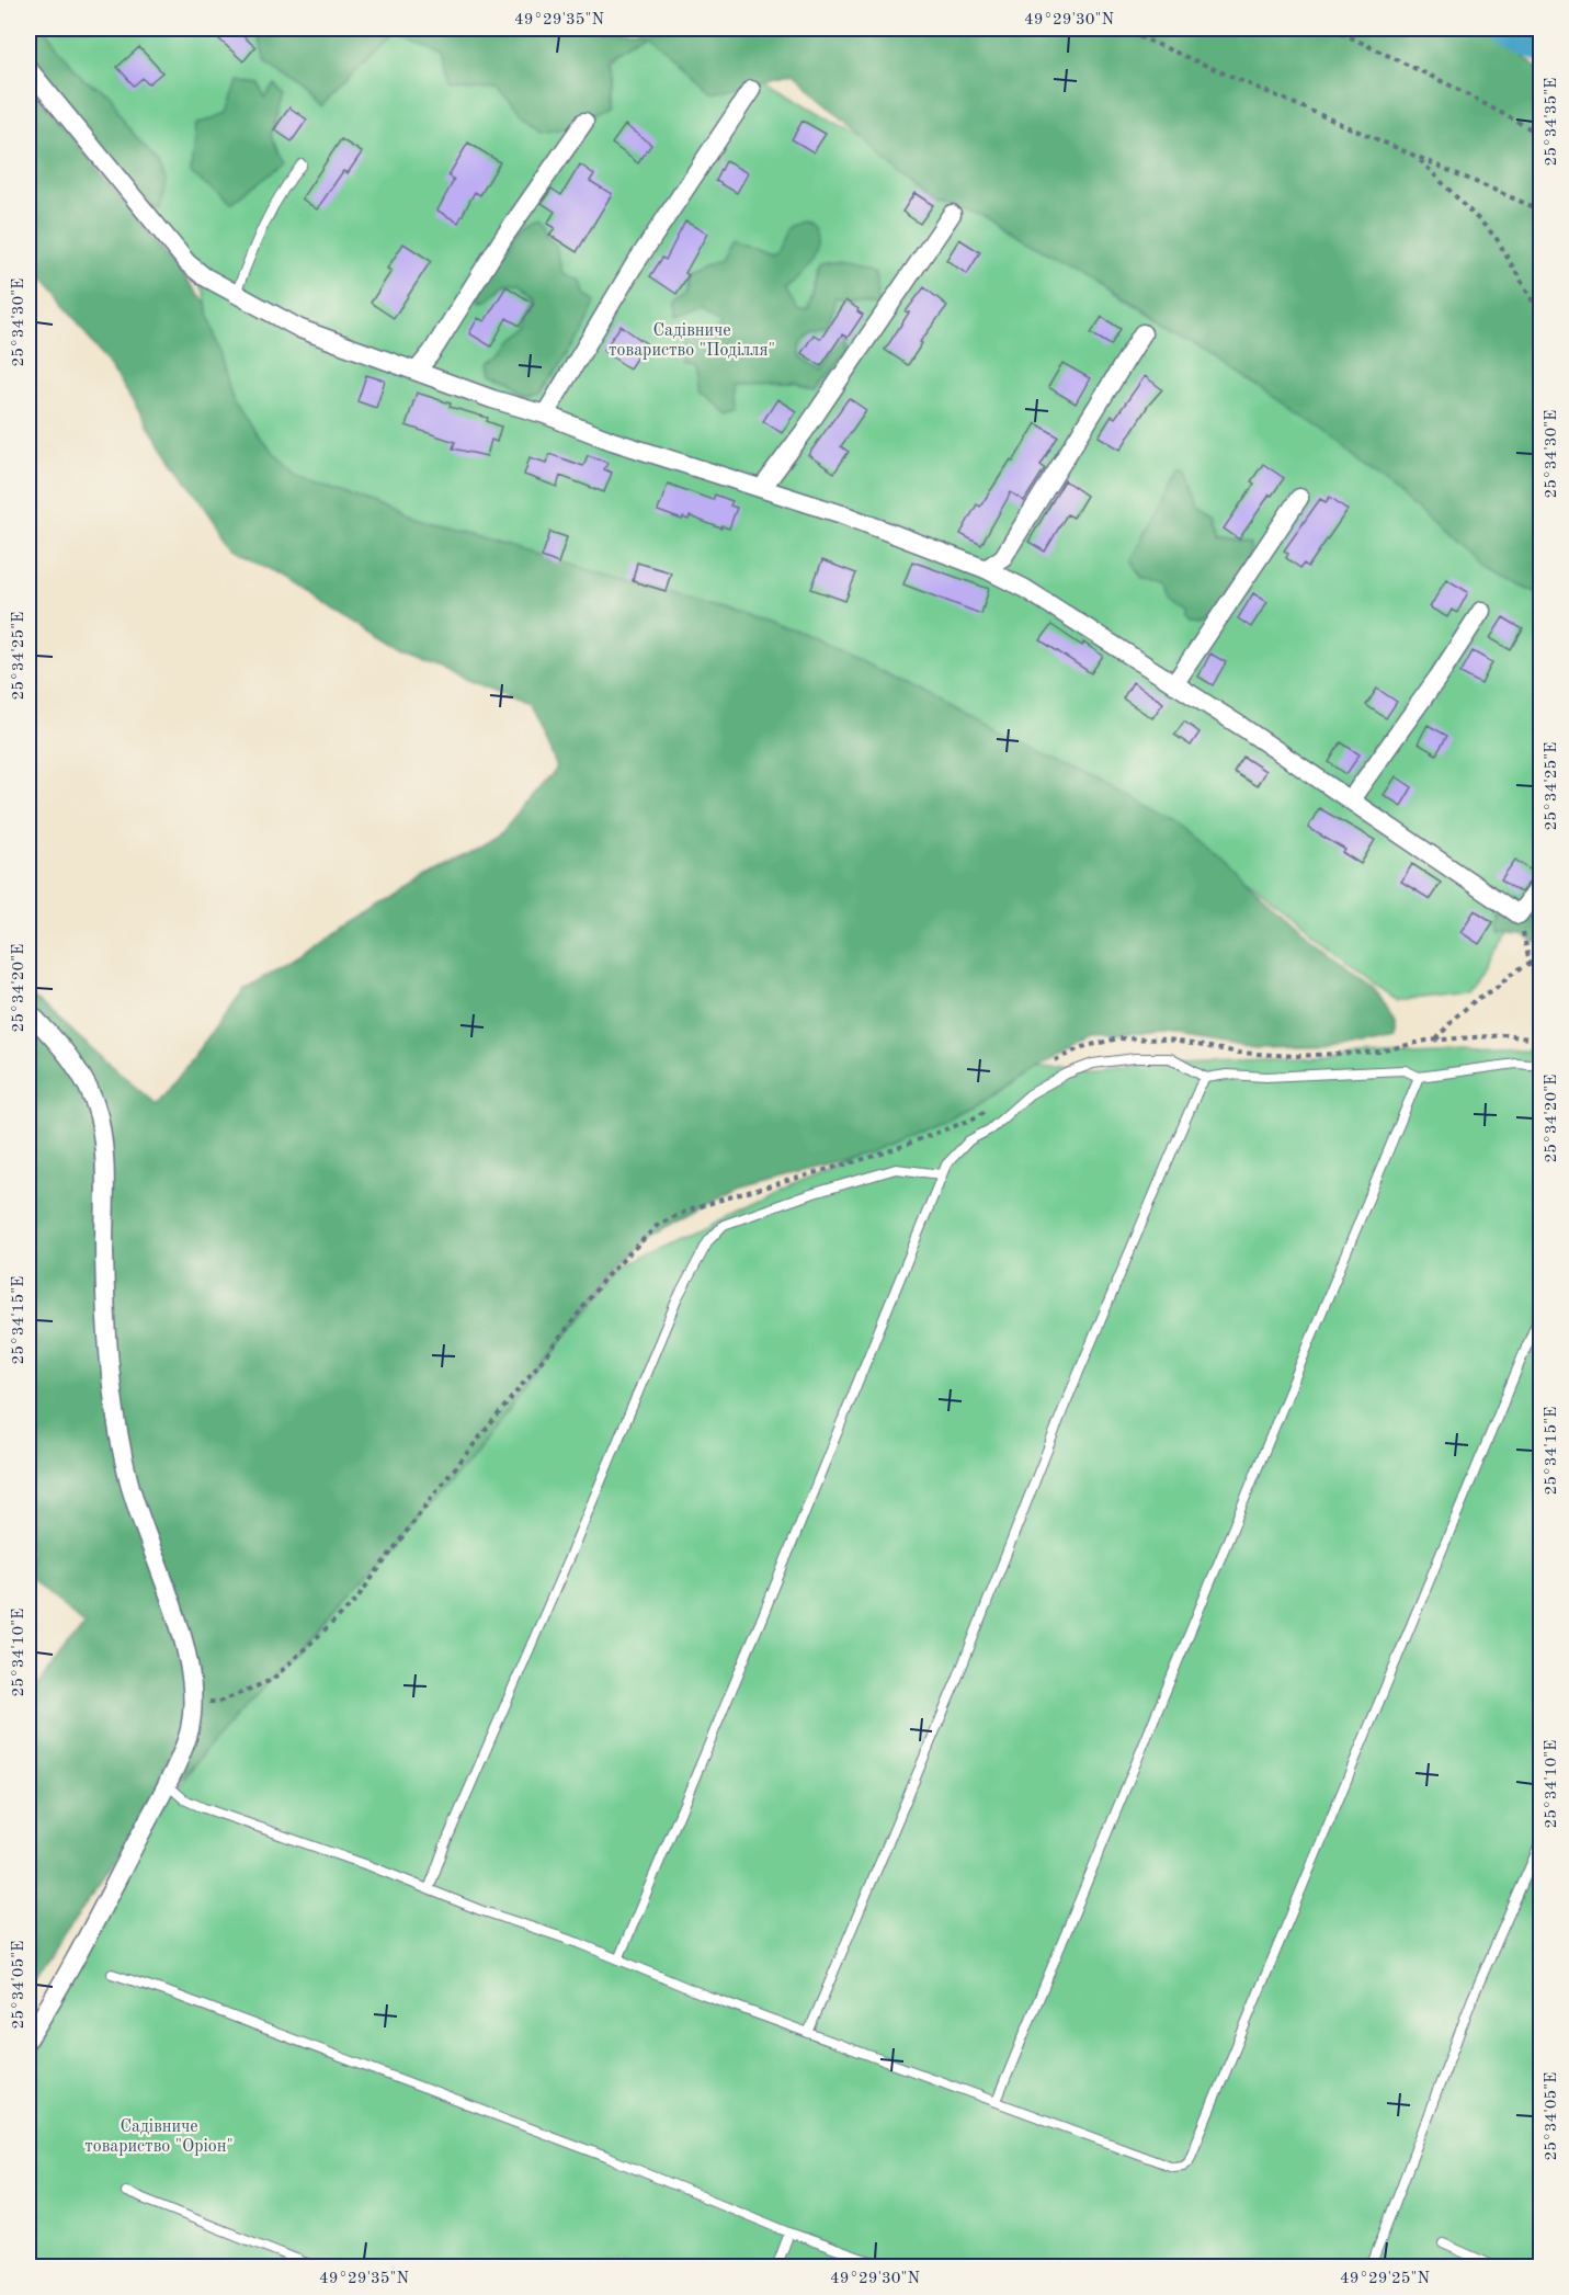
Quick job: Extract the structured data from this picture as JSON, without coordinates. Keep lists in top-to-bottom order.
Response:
{
  "parks": ["Садівниче товариство \"Поділля\"", "Садівниче товариство \"Оріон\""],
  "coordinates": [
    "49°29'35\"N",
    "49°29'30\"N",
    "25°34'35\"E",
    "25°34'30\"E",
    "25°34'25\"E",
    "25°34'20\"E",
    "25°34'15\"E",
    "25°34'10\"E",
    "25°34'05\"E",
    "49°29'25\"N"
  ]
}
